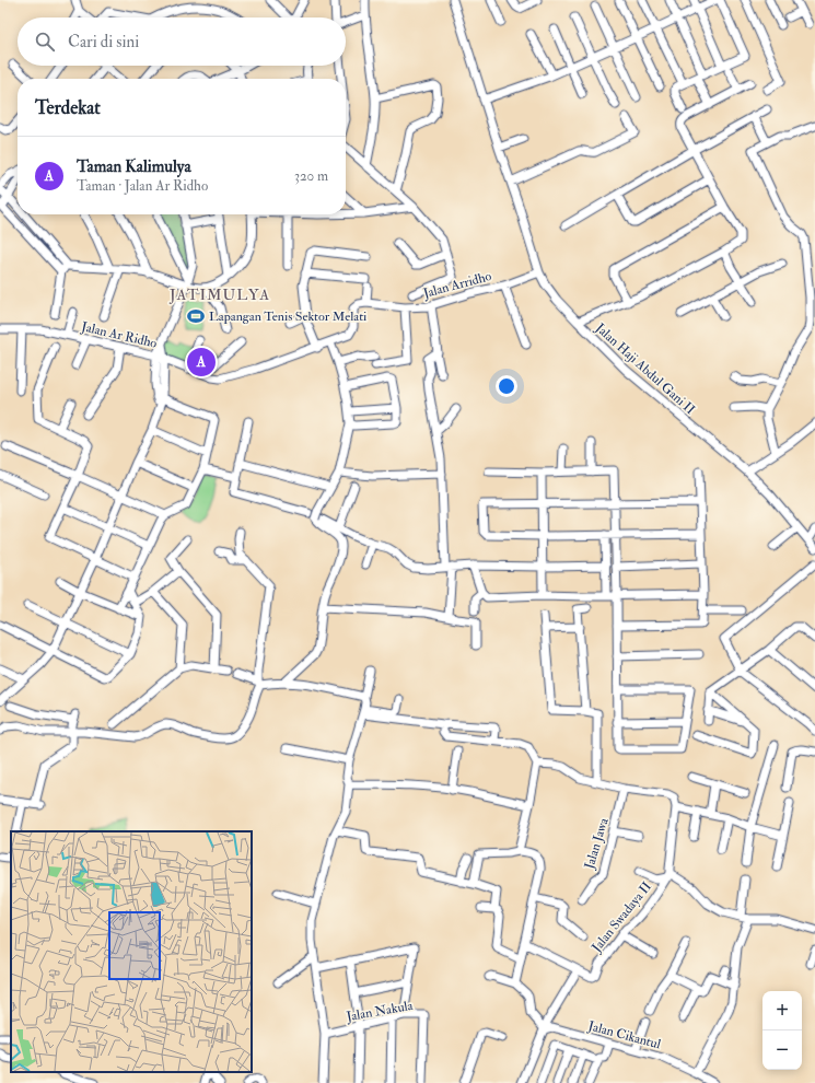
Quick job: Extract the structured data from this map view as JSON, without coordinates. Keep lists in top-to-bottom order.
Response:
{
  "streets": {
    "street": [
      "Jalan Arridho",
      "Jalan Ar Ridho",
      "Jalan Haji Abdul Gani II",
      "Jalan Jawa",
      "Jalan Swadaya II",
      "Jalan Nakula",
      "Jalan Cikantul"
    ]
  },
  "crossings": [
    ["Jalan Arridho", "Jalan Haji Abdul Gani II"]
  ],
  "districts": ["JATIMULYA"],
  "places": {
    "sports": ["Lapangan Tenis Sektor Melati"]
  },
  "page": {
    "search": "Cari di sini",
    "heading": "Terdekat",
    "list": [
      {
        "mark": "A",
        "name": "Taman Kalimulya",
        "note": "Taman · Jalan Ar Ridho",
        "value": "320 m"
      }
    ],
    "pins": "A",
    "map_buttons": ["+", "−"]
  }
}
